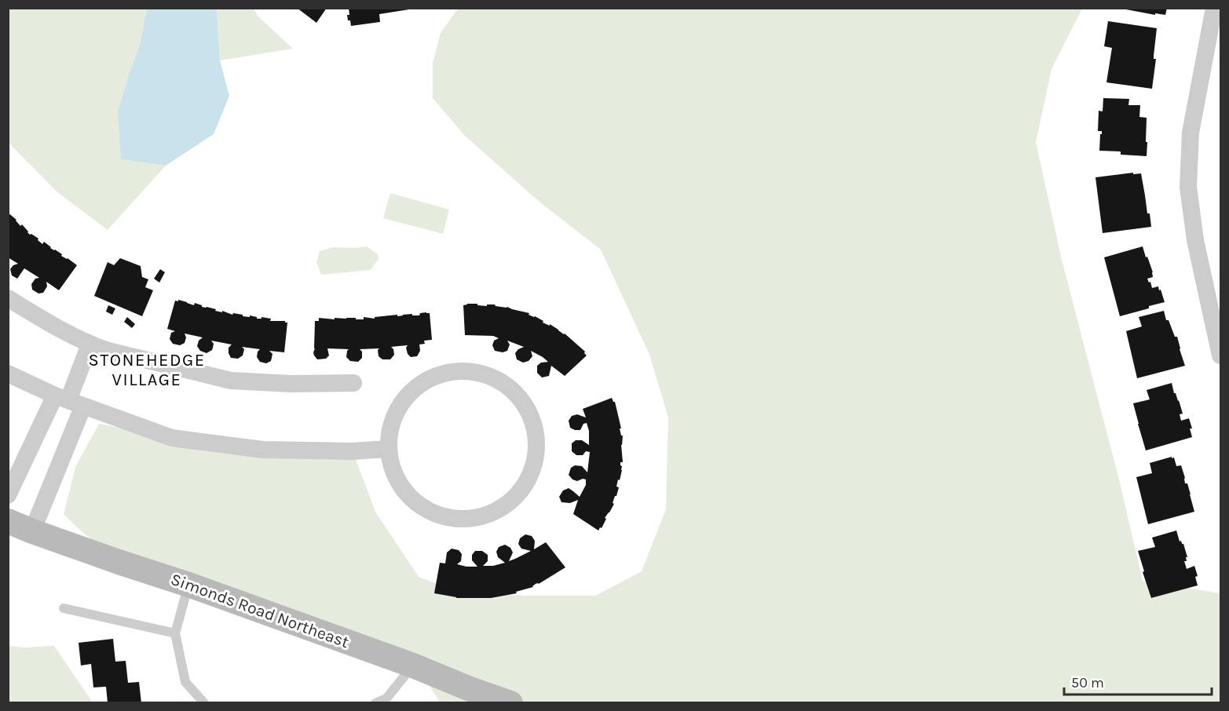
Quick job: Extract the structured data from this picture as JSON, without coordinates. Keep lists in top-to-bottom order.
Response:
{
  "streets": {
    "main road": ["Simonds Road Northeast"]
  },
  "districts": ["STONEHEDGE VILLAGE"],
  "scale_bar": "50 m"
}
